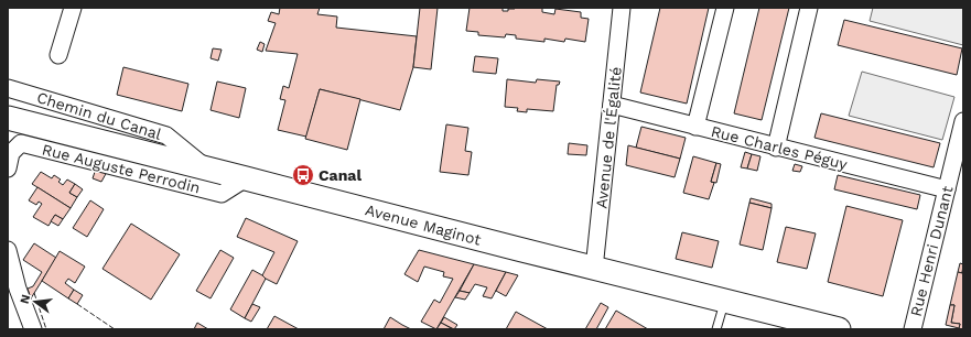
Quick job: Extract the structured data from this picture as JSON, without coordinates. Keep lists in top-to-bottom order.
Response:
{
  "streets": {
    "main road": ["Avenue Maginot"],
    "street": [
      "Chemin du Canal",
      "Avenue de l'Égalité",
      "Rue Charles Péguy",
      "Rue Auguste Perrodin",
      "Rue Henri Dunant"
    ]
  },
  "crossings": [
    ["Chemin du Canal", "Avenue Maginot"],
    ["Avenue de l'Égalité", "Rue Charles Péguy"],
    ["Avenue de l'Égalité", "Avenue Maginot"],
    ["Rue Charles Péguy", "Rue Henri Dunant"],
    ["Rue Auguste Perrodin", "Avenue Maginot"]
  ],
  "places": {
    "bus stop": ["Canal"]
  },
  "north": "left"
}
